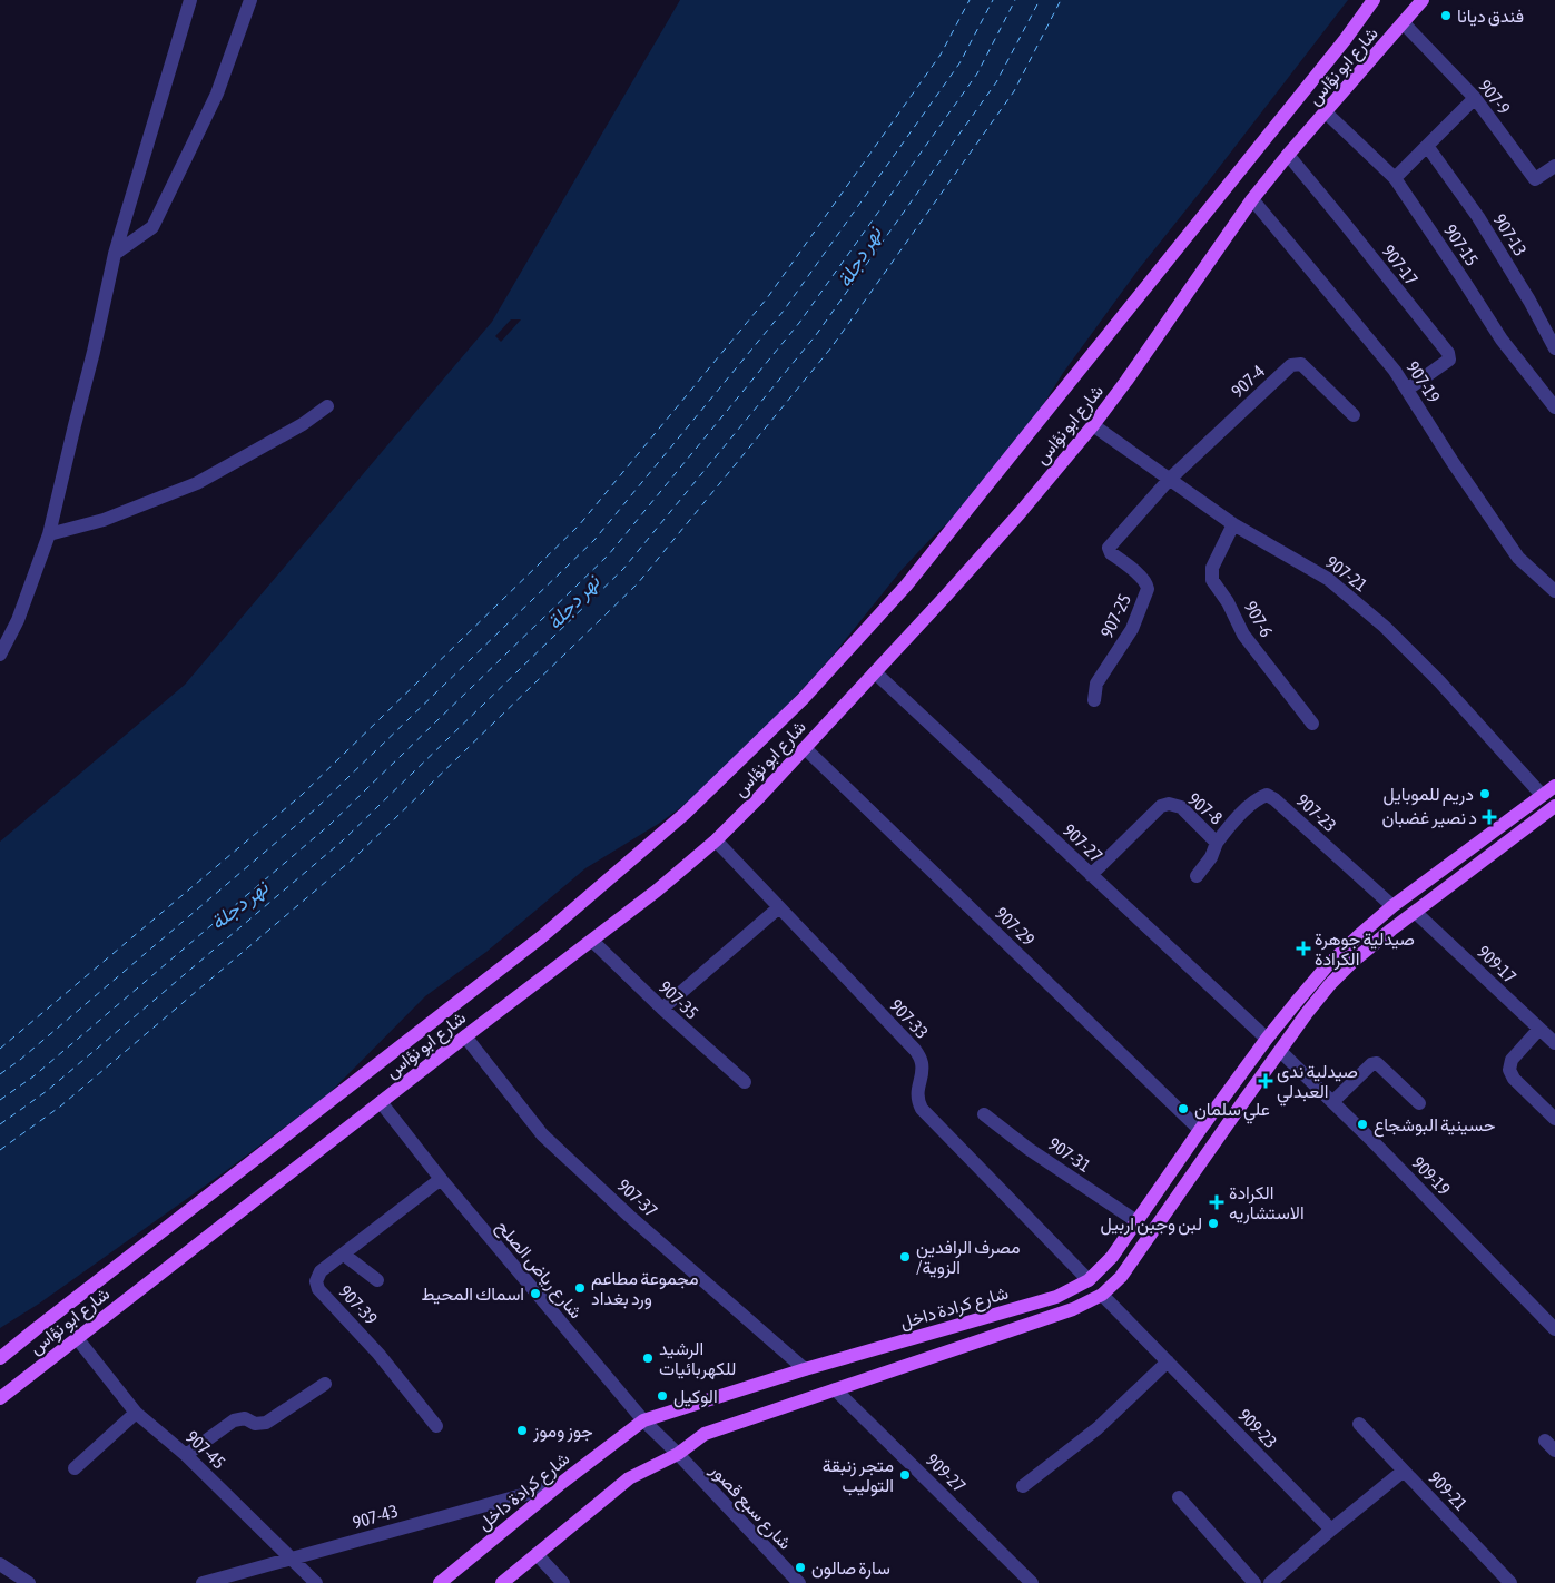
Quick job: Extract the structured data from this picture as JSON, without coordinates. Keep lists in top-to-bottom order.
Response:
{
  "streets": {
    "main road": ["شارع ابو نؤاس", "شارع كرادة داخل"],
    "street": [
      "907-9",
      "907-13",
      "907-15",
      "907-17",
      "907-4",
      "907-19",
      "907-21",
      "907-25",
      "907-6",
      "907-8",
      "907-23",
      "907-27",
      "907-29",
      "909-17",
      "907-35",
      "907-33",
      "907-31",
      "909-19",
      "907-37",
      "شارع رياض الصلح",
      "907-39",
      "909-23",
      "907-45",
      "909-27",
      "909-21",
      "شارع سبع قصور",
      "907-43"
    ]
  },
  "crossings": [
    ["شارع ابو نؤاس", "907-9"],
    ["شارع ابو نؤاس", "907-15"],
    ["شارع ابو نؤاس", "907-17"],
    ["شارع ابو نؤاس", "907-19"],
    ["شارع ابو نؤاس", "907-21"],
    ["شارع ابو نؤاس", "907-27"],
    ["شارع ابو نؤاس", "907-29"],
    ["شارع ابو نؤاس", "907-35"],
    ["شارع ابو نؤاس", "907-33"],
    ["شارع ابو نؤاس", "907-37"],
    ["شارع ابو نؤاس", "شارع رياض الصلح"],
    ["شارع ابو نؤاس", "907-45"],
    ["907-17", "907-19"],
    ["907-4", "907-21"],
    ["907-4", "907-25"],
    ["907-21", "907-25"],
    ["907-21", "907-6"],
    ["907-21", "شارع كرادة داخل"],
    ["907-8", "907-23"],
    ["907-8", "907-27"],
    ["907-23", "شارع كرادة داخل"],
    ["907-27", "شارع كرادة داخل"],
    ["907-29", "شارع كرادة داخل"],
    ["909-17", "شارع كرادة داخل"],
    ["907-33", "شارع كرادة داخل"],
    ["907-31", "شارع كرادة داخل"],
    ["909-19", "شارع كرادة داخل"],
    ["907-37", "شارع كرادة داخل"],
    ["شارع رياض الصلح", "907-39"],
    ["شارع رياض الصلح", "شارع كرادة داخل"],
    ["شارع رياض الصلح", "شارع سبع قصور"],
    ["شارع كرادة داخل", "909-23"],
    ["شارع كرادة داخل", "909-27"],
    ["شارع كرادة داخل", "شارع سبع قصور"],
    ["شارع كرادة داخل", "907-43"],
    ["907-45", "907-43"]
  ],
  "water": ["نهر دجلة"],
  "places": {
    "other": [
      "فندق ديانا",
      "دريم للموبايل",
      "علي سلمان",
      "حسينية البوشجاع",
      "لبن وجبن اربيل",
      "مصرف الرافدين /الزوية",
      "مجموعة مطاعم ورد بغداد",
      "اسماك المحيط",
      "الرشيد للكهربائيات",
      "الوكيل",
      "جوز وموز",
      "متجر زنبقة التوليب",
      "سارة صالون"
    ],
    "health": [
      "د نصير غضبان",
      "صيدلية جوهرة الكرادة",
      "صيدلية ندى العبدلي",
      "الكرادة الاستشاريه"
    ]
  }
}
